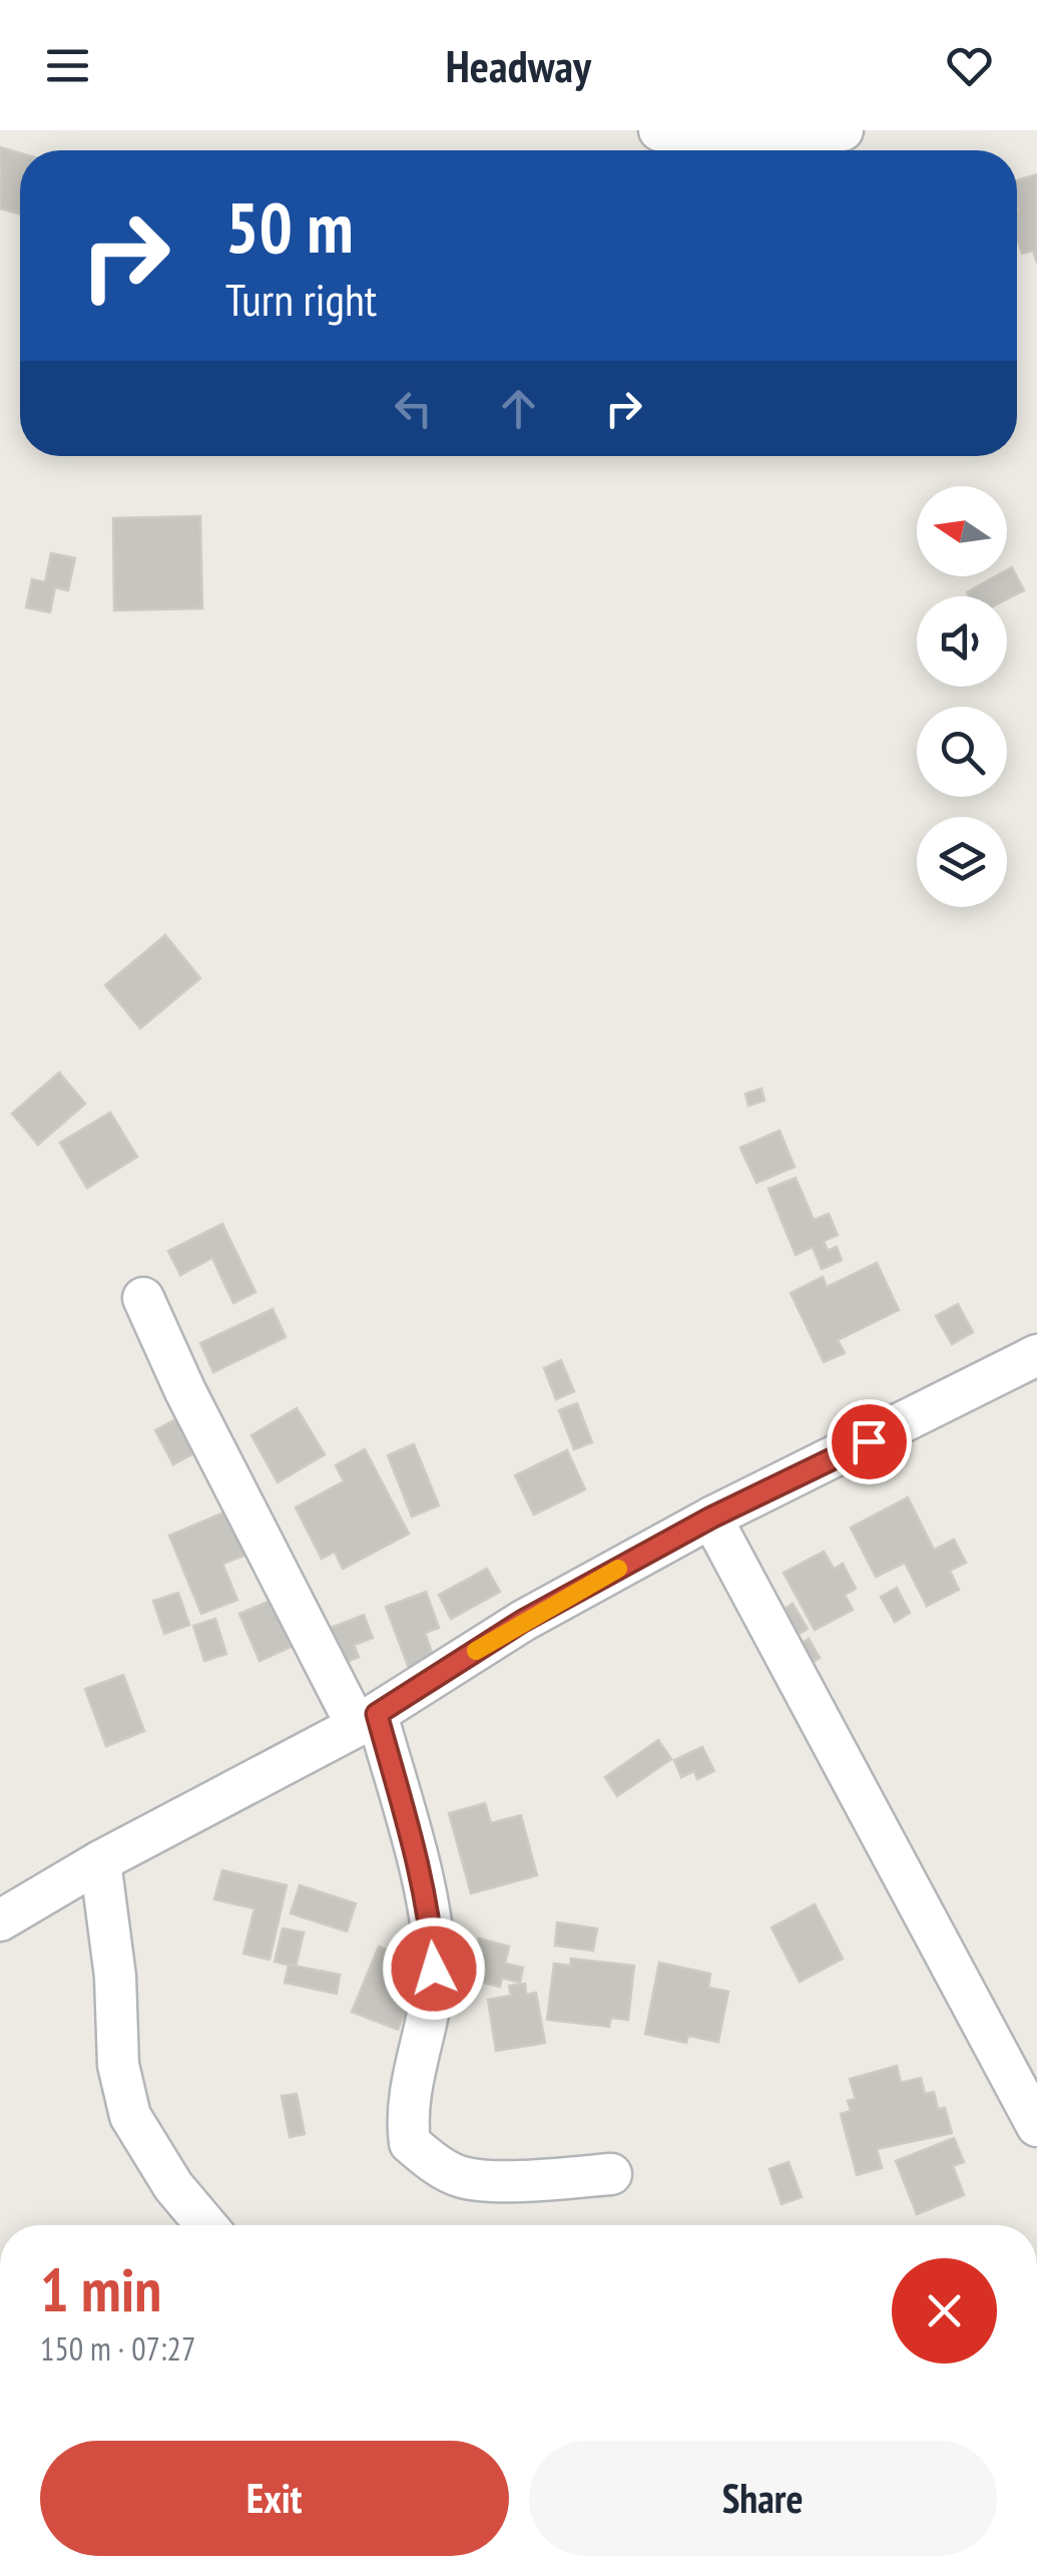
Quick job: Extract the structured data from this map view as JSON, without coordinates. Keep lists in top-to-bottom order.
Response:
{
  "north": "left",
  "page": {
    "header": "Headway",
    "turn": ["50 m", "Turn right"],
    "heading": ["1 min", "150 m · 07:27"],
    "buttons": ["Exit", "Share"]
  }
}
